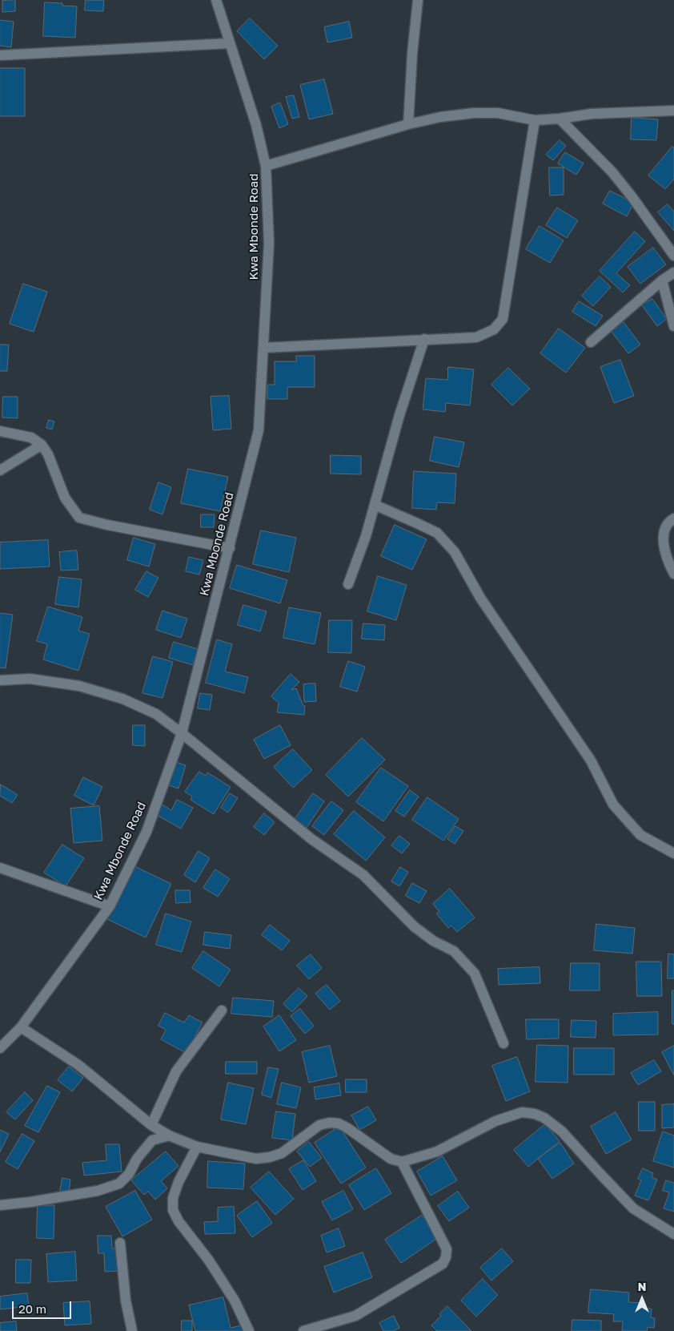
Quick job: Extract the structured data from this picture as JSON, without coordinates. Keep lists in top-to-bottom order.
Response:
{
  "streets": {
    "street": ["Kwa Mbonde Road"]
  },
  "scale_bar": "20 m",
  "north": "top"
}
